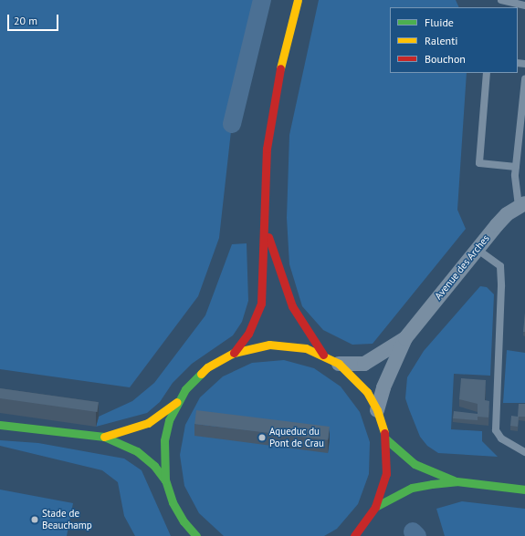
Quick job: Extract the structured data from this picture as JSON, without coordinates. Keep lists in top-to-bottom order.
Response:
{
  "streets": {
    "street": ["Avenue des Arches"]
  },
  "places": ["Aqueduc du Pont de Crau", "Stade de Beauchamp"],
  "legend": ["Fluide", "Ralenti", "Bouchon"],
  "scale_bar": "20 m"
}
